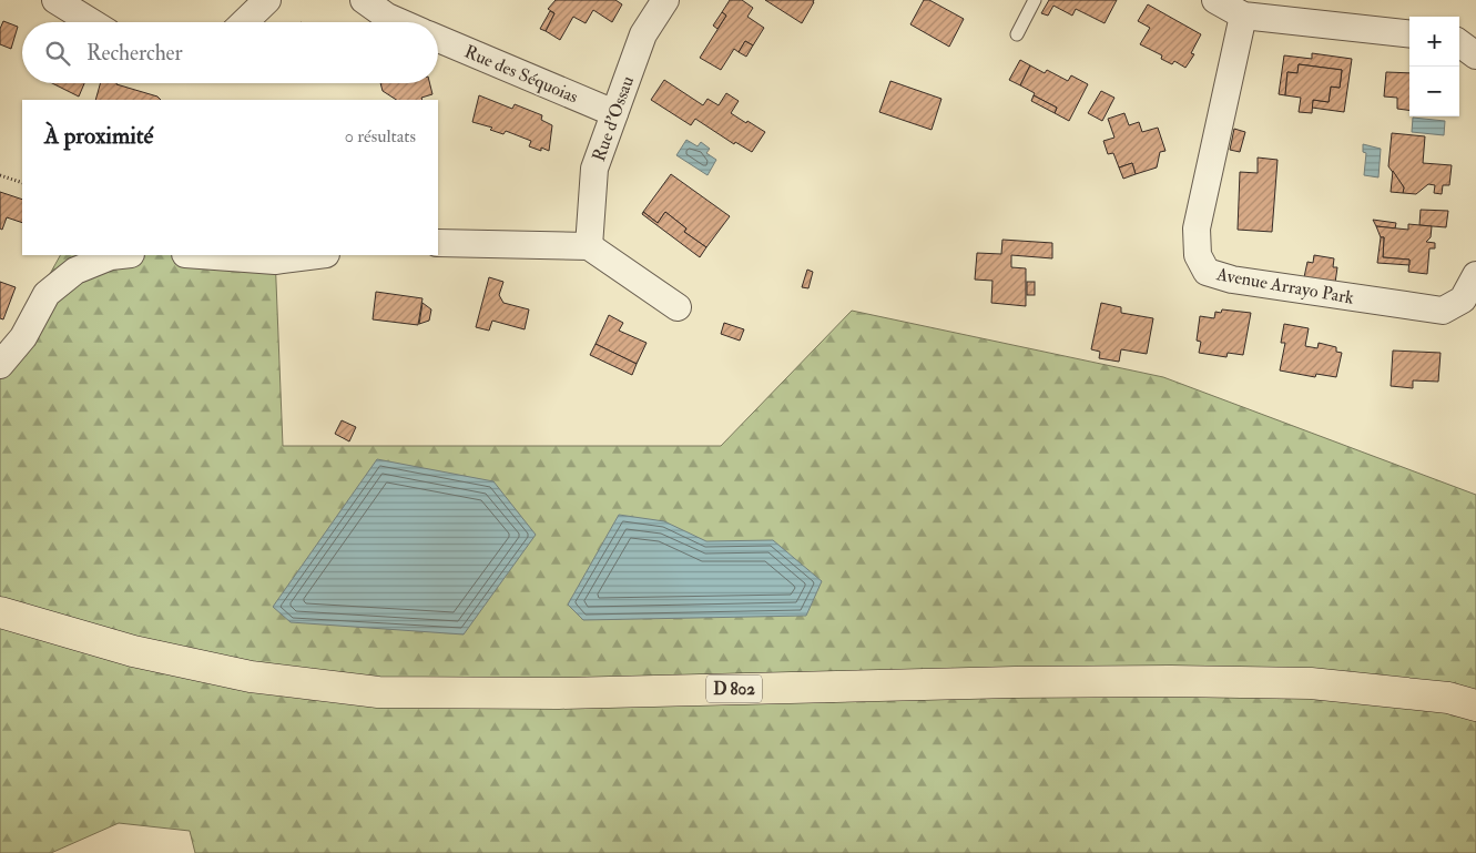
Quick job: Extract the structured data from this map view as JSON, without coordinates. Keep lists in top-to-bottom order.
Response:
{
  "streets": {
    "main road": ["D 802"],
    "street": ["Rue des Séquoias", "Rue d'Ossau", "Avenue Arrayo Park"]
  },
  "crossings": [
    ["Rue des Séquoias", "Rue d'Ossau"]
  ],
  "page": {
    "map_buttons": ["+", "−"],
    "search": "Rechercher",
    "heading": ["À proximité", "0 résultats"]
  }
}
